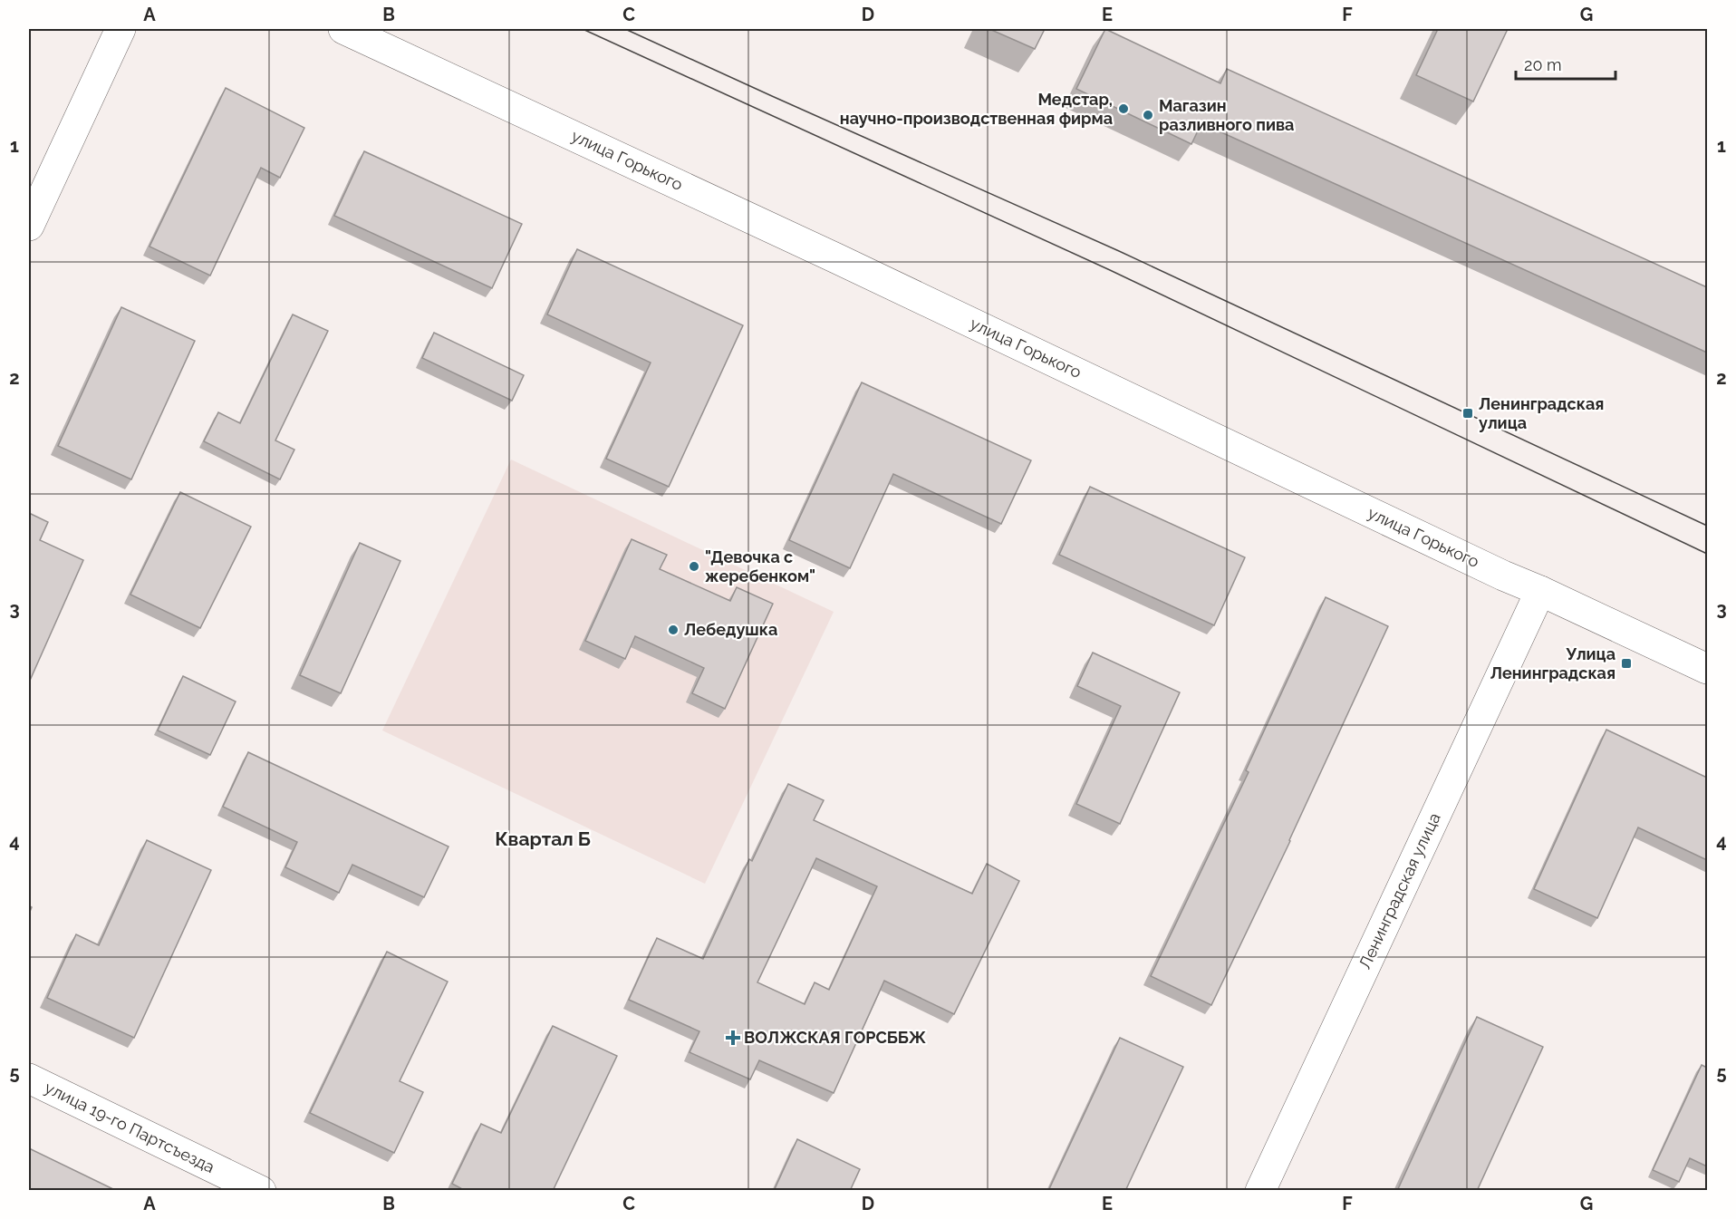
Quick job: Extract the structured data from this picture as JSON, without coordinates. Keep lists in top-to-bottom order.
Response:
{
  "streets": {
    "street": ["улица Горького", "Ленинградская улица", "улица 19-го Партсъезда"]
  },
  "crossings": [
    ["улица Горького", "Ленинградская улица"]
  ],
  "districts": ["Квартал Б"],
  "places": {
    "other": [
      "Медстар, научно-производственная фирма",
      "Магазин разливного пива",
      "\"Девочка с жеребенком\"",
      "Лебедушка"
    ],
    "transit": ["Ленинградская улица", "Улица Ленинградская"],
    "health": ["ВОЛЖСКАЯ ГОРСББЖ"]
  },
  "scale_bar": "20 m",
  "grid": {
    "columns": [
      "A",
      "B",
      "C",
      "D",
      "E",
      "F",
      "G"
    ],
    "rows": [
      "1",
      "2",
      "3",
      "4",
      "5"
    ]
  }
}
